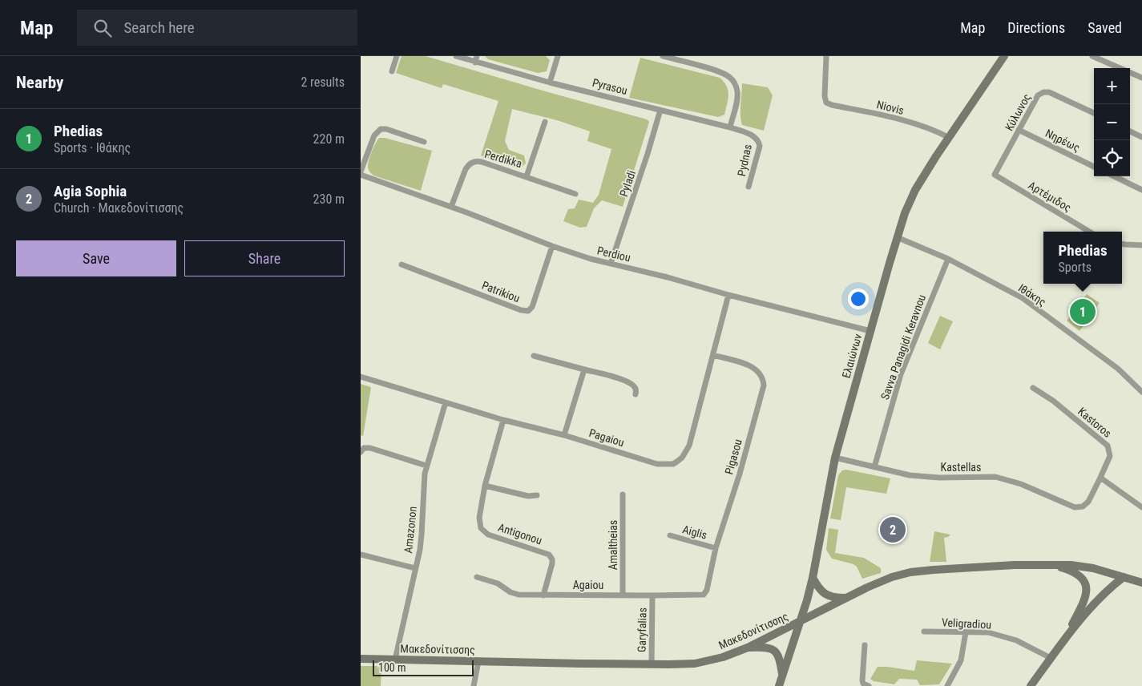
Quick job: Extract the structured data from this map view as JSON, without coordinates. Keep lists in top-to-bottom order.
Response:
{
  "streets": {
    "main road": ["Ελαιώνων", "Μακεδονίτισσης"],
    "street": [
      "Pyrasou",
      "Niovis",
      "Κύλωνος",
      "Νηρέως",
      "Perdikka",
      "Pydnas",
      "Pyladi",
      "Αρτέμιδος",
      "Perdiou",
      "Patrikiou",
      "Ιθάκης",
      "Savva Panagidi Keravnou",
      "Kastoros",
      "Pagaiou",
      "Pigasou",
      "Kastellas",
      "Amazonon",
      "Aiglis",
      "Antigonou",
      "Amaltheias",
      "Agaiou",
      "Veligradiou",
      "Garyfalias"
    ]
  },
  "crossings": [
    ["Pyrasou", "Pydnas"],
    ["Pyrasou", "Pyladi"],
    ["Niovis", "Ελαιώνων"],
    ["Κύλωνος", "Νηρέως"],
    ["Κύλωνος", "Αρτέμιδος"],
    ["Perdikka", "Perdiou"],
    ["Pyladi", "Perdiou"],
    ["Perdiou", "Patrikiou"],
    ["Perdiou", "Ελαιώνων"],
    ["Perdiou", "Pagaiou"],
    ["Ιθάκης", "Savva Panagidi Keravnou"],
    ["Ιθάκης", "Ελαιώνων"],
    ["Savva Panagidi Keravnou", "Kastellas"],
    ["Ελαιώνων", "Kastellas"],
    ["Ελαιώνων", "Μακεδονίτισσης"],
    ["Kastoros", "Kastellas"],
    ["Pagaiou", "Pigasou"],
    ["Pagaiou", "Amazonon"],
    ["Pigasou", "Aiglis"],
    ["Pigasou", "Agaiou"],
    ["Amazonon", "Μακεδονίτισσης"],
    ["Antigonou", "Agaiou"],
    ["Amaltheias", "Agaiou"],
    ["Agaiou", "Garyfalias"],
    ["Garyfalias", "Μακεδονίτισσης"]
  ],
  "scale_bar": "100 m",
  "page": {
    "header": "Map",
    "search": "Search here",
    "nav": ["Map", "Directions", "Saved"],
    "heading": ["Nearby", "2 results"],
    "map_buttons": ["+", "−"],
    "list": [
      {
        "mark": "1",
        "name": "Phedias",
        "note": "Sports · Ιθάκης",
        "value": "220 m"
      },
      {
        "mark": "2",
        "name": "Agia Sophia",
        "note": "Church · Μακεδονίτισσης",
        "value": "230 m"
      }
    ],
    "buttons": ["Save", "Share"],
    "popup": ["Phedias", "Sports"],
    "pins": ["1", "2"],
    "scale": "100 m"
  }
}
